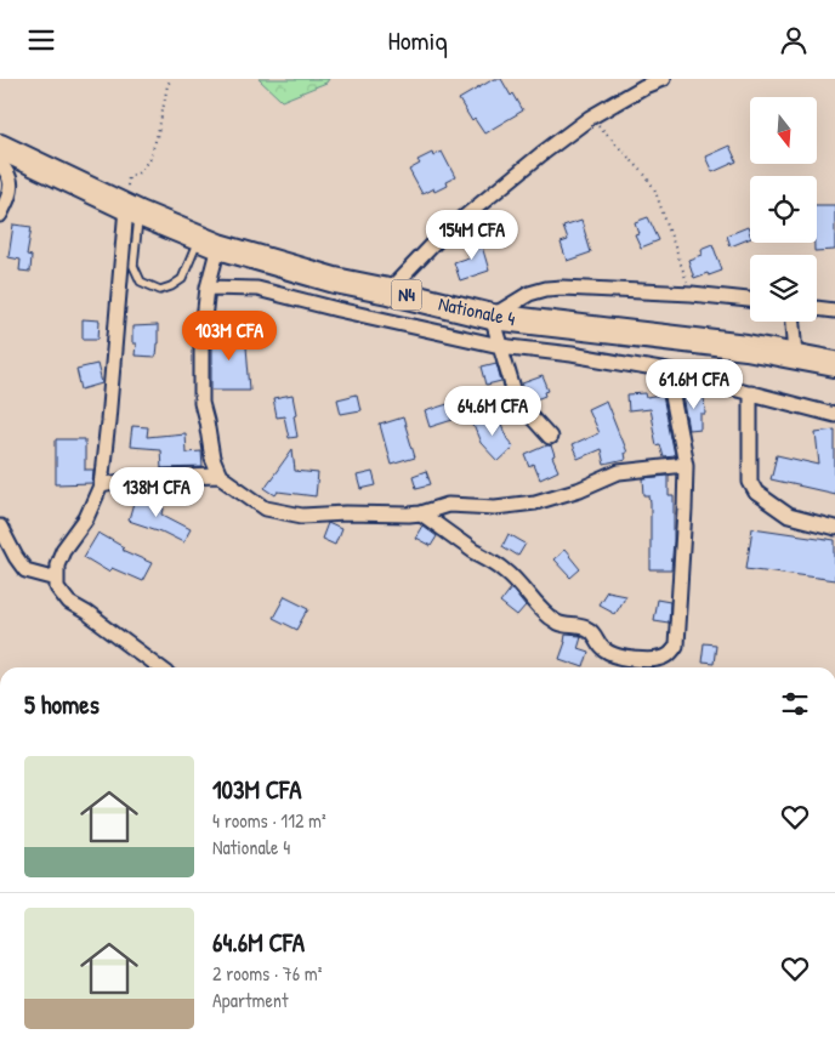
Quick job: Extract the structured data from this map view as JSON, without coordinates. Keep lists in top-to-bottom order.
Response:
{
  "streets": {
    "highway": ["N4", "Nationale 4"]
  },
  "north": "bottom",
  "page": {
    "header": "Homiq",
    "price": [
      "154M CFA",
      "103M CFA",
      "61.6M CFA",
      "64.6M CFA",
      "138M CFA"
    ],
    "heading": "5 homes",
    "list": [
      {
        "name": "103M CFA",
        "note": "4 rooms · 112 m² · Nationale 4"
      },
      {
        "name": "64.6M CFA",
        "note": "2 rooms · 76 m² · Apartment"
      }
    ]
  }
}
